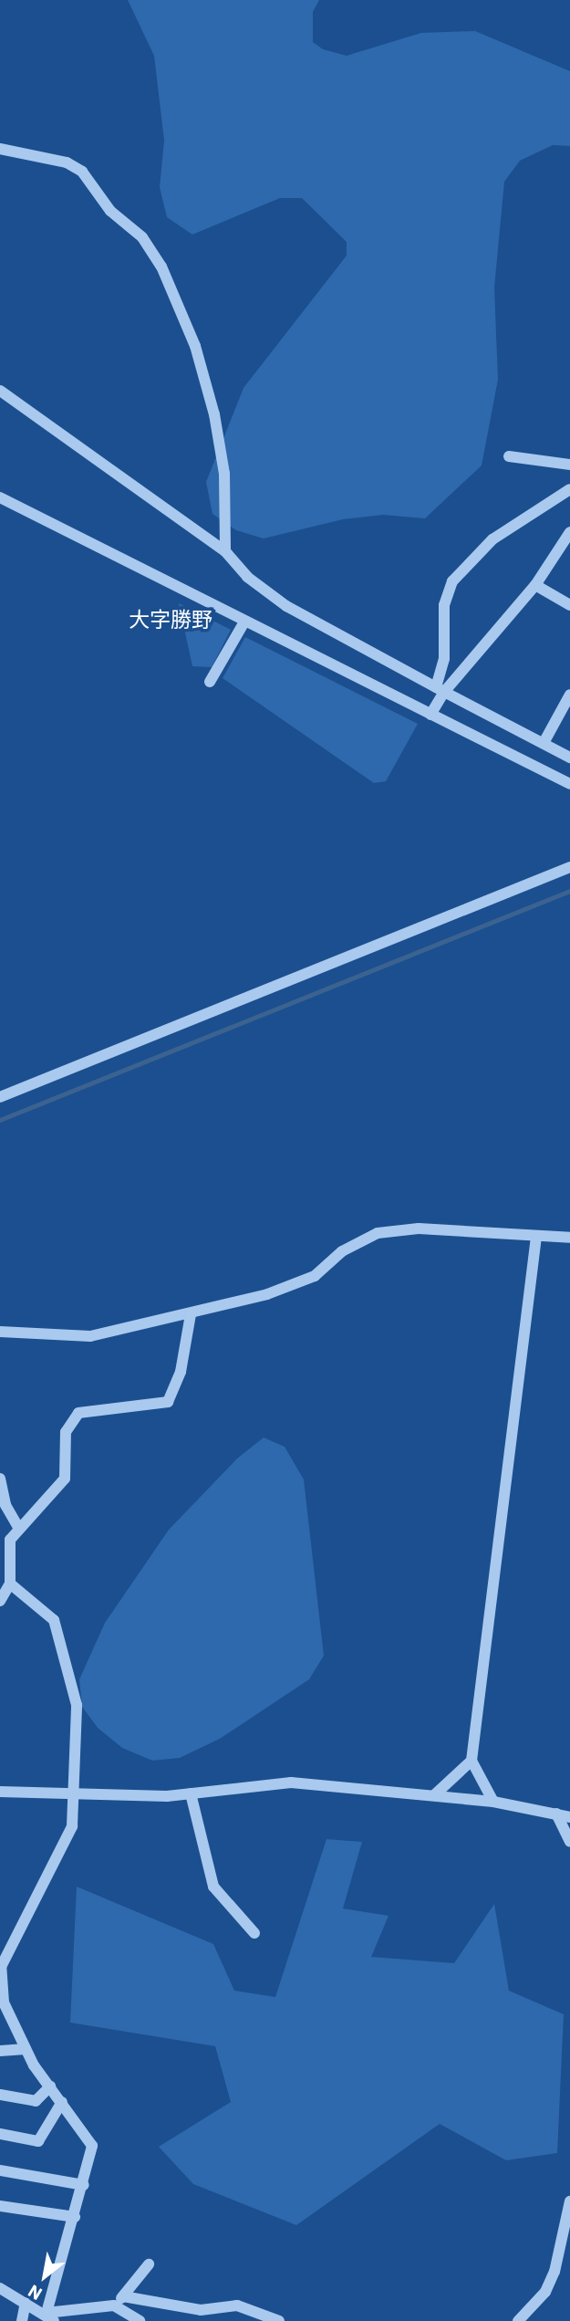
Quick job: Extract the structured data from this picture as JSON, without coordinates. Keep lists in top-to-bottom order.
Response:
{
  "districts": ["大字勝野"],
  "north": "bottom left"
}
